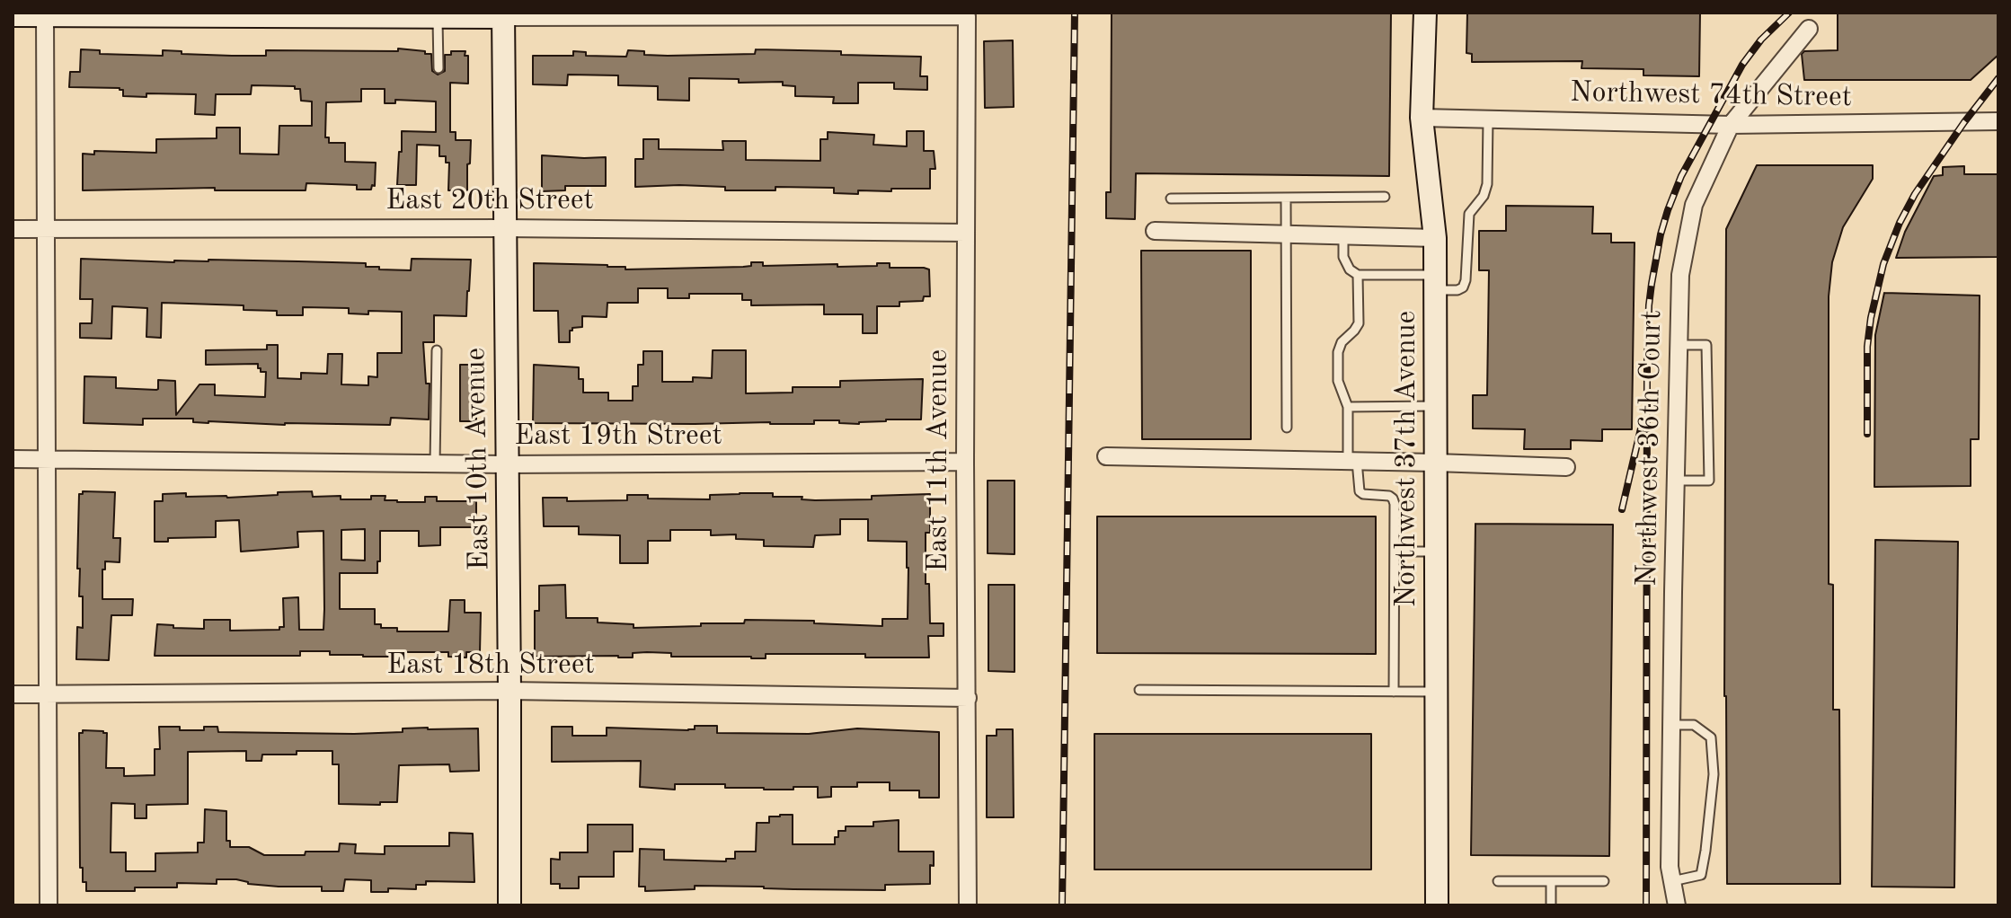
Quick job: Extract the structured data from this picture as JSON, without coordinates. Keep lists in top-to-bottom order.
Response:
{
  "streets": {
    "street": [
      "Northwest 74th Street",
      "East 20th Street",
      "East 19th Street",
      "Northwest 36th Court",
      "East 10th Avenue",
      "Northwest 37th Avenue",
      "East 11th Avenue",
      "East 18th Street"
    ]
  },
  "crossings": [
    ["Northwest 74th Street", "Northwest 36th Court"],
    ["Northwest 74th Street", "Northwest 37th Avenue"],
    ["East 20th Street", "East 10th Avenue"],
    ["East 20th Street", "East 11th Avenue"],
    ["East 19th Street", "East 10th Avenue"],
    ["East 19th Street", "East 11th Avenue"],
    ["East 10th Avenue", "East 11th Avenue"],
    ["East 10th Avenue", "East 18th Street"],
    ["East 11th Avenue", "East 18th Street"]
  ]
}
